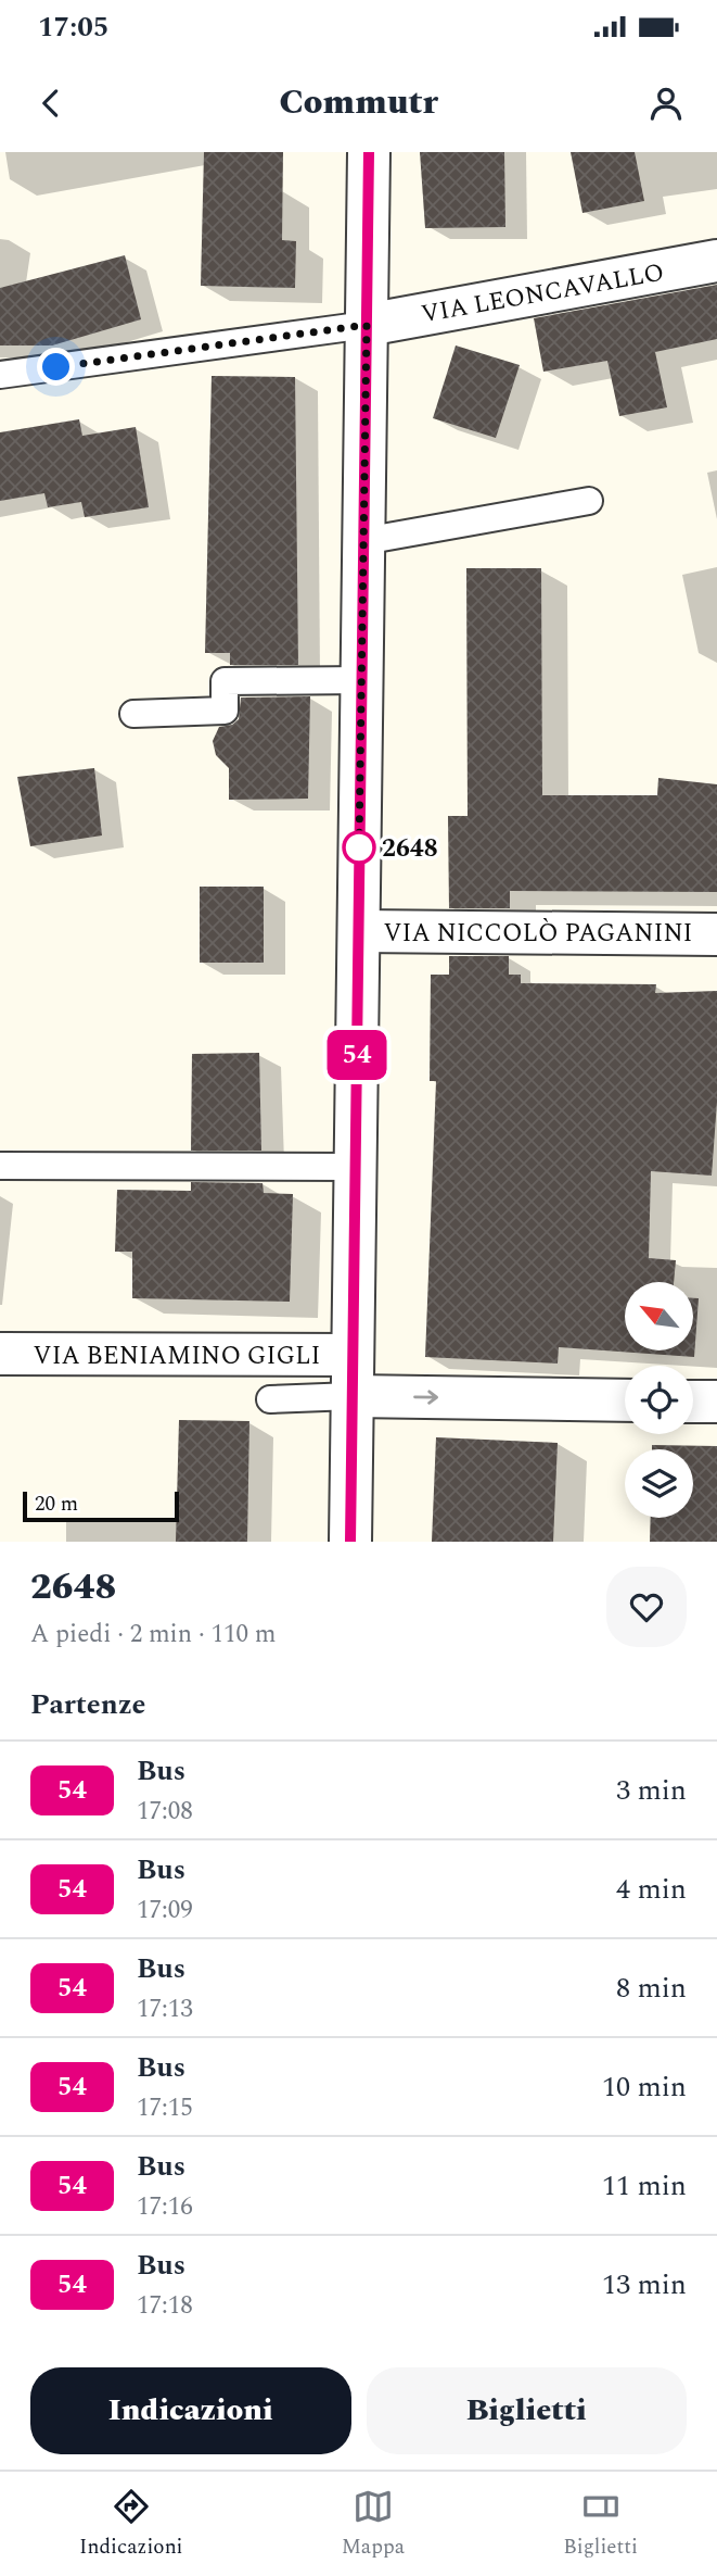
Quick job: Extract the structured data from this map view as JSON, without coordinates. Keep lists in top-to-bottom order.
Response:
{
  "streets": {
    "street": ["VIA LEONCAVALLO", "VIA NICCOLÒ PAGANINI", "VIA BENIAMINO GIGLI"]
  },
  "places": ["2648"],
  "lines": ["bus line 54"],
  "scale_bar": "20 m",
  "north": "top left",
  "page": {
    "status": "17:05",
    "header": "Commutr",
    "on_map": "54",
    "scale": "20 m",
    "heading": [
      ["2648", "A piedi · 2 min · 110 m"],
      "Partenze"
    ],
    "list": [
      {
        "mark": "54",
        "name": "Bus",
        "note": "17:08",
        "value": "3 min"
      },
      {
        "mark": "54",
        "name": "Bus",
        "note": "17:09",
        "value": "4 min"
      },
      {
        "mark": "54",
        "name": "Bus",
        "note": "17:13",
        "value": "8 min"
      },
      {
        "mark": "54",
        "name": "Bus",
        "note": "17:15",
        "value": "10 min"
      },
      {
        "mark": "54",
        "name": "Bus",
        "note": "17:16",
        "value": "11 min"
      },
      {
        "mark": "54",
        "name": "Bus",
        "note": "17:18",
        "value": "13 min"
      }
    ],
    "buttons": ["Indicazioni", "Biglietti"],
    "tabs": ["Indicazioni", "Mappa", "Biglietti"]
  }
}
